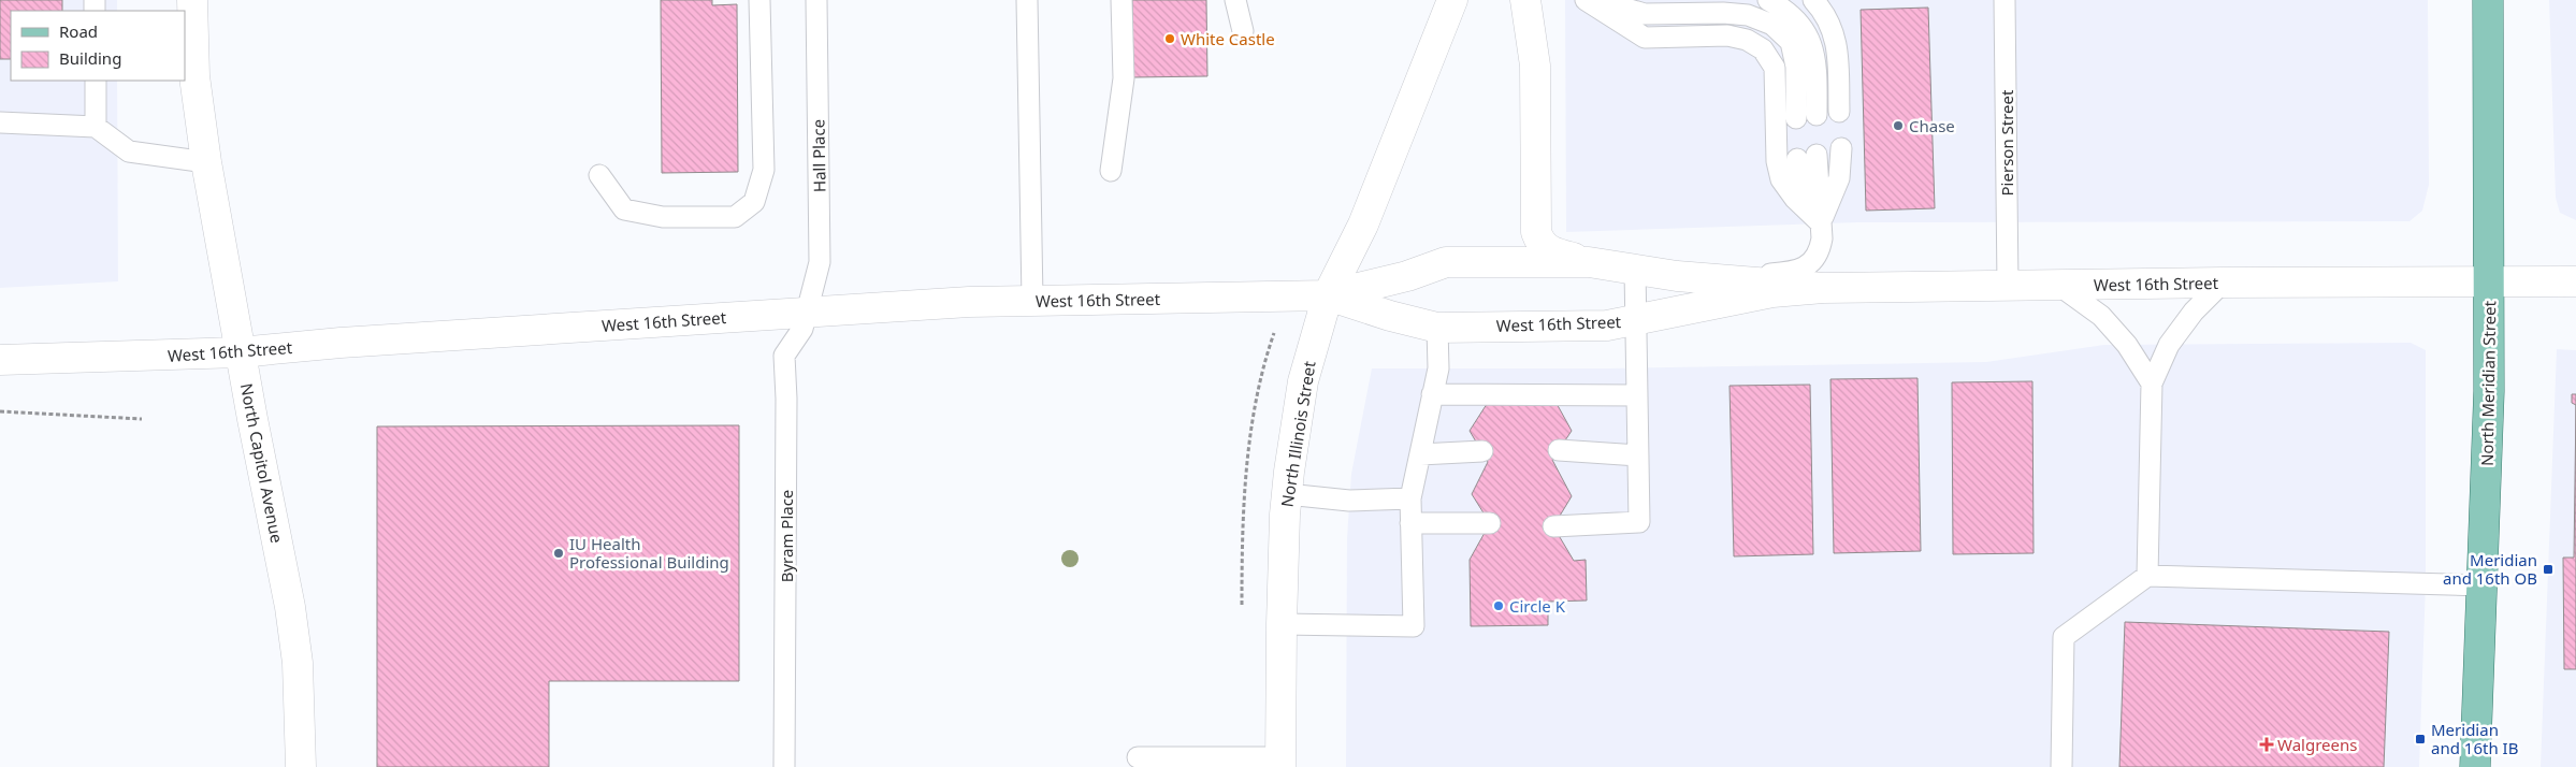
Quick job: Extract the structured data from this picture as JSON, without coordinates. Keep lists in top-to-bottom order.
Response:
{
  "streets": {
    "main road": [
      "West 16th Street",
      "North Meridian Street",
      "North Illinois Street",
      "North Capitol Avenue"
    ],
    "lane": ["Pierson Street", "Hall Place", "Byram Place"]
  },
  "crossings": [
    ["Pierson Street", "West 16th Street"],
    ["Hall Place", "West 16th Street"],
    ["Hall Place", "Byram Place"],
    ["West 16th Street", "North Meridian Street"],
    ["West 16th Street", "North Illinois Street"],
    ["West 16th Street", "North Capitol Avenue"],
    ["West 16th Street", "Byram Place"]
  ],
  "places": {
    "other": [
      "White Castle",
      "Chase",
      "IU Health Professional Building",
      "Circle K"
    ],
    "transit": ["Meridian and 16th OB", "Meridian and 16th IB"],
    "health": ["Walgreens"]
  },
  "legend": ["Road", "Building"]
}
